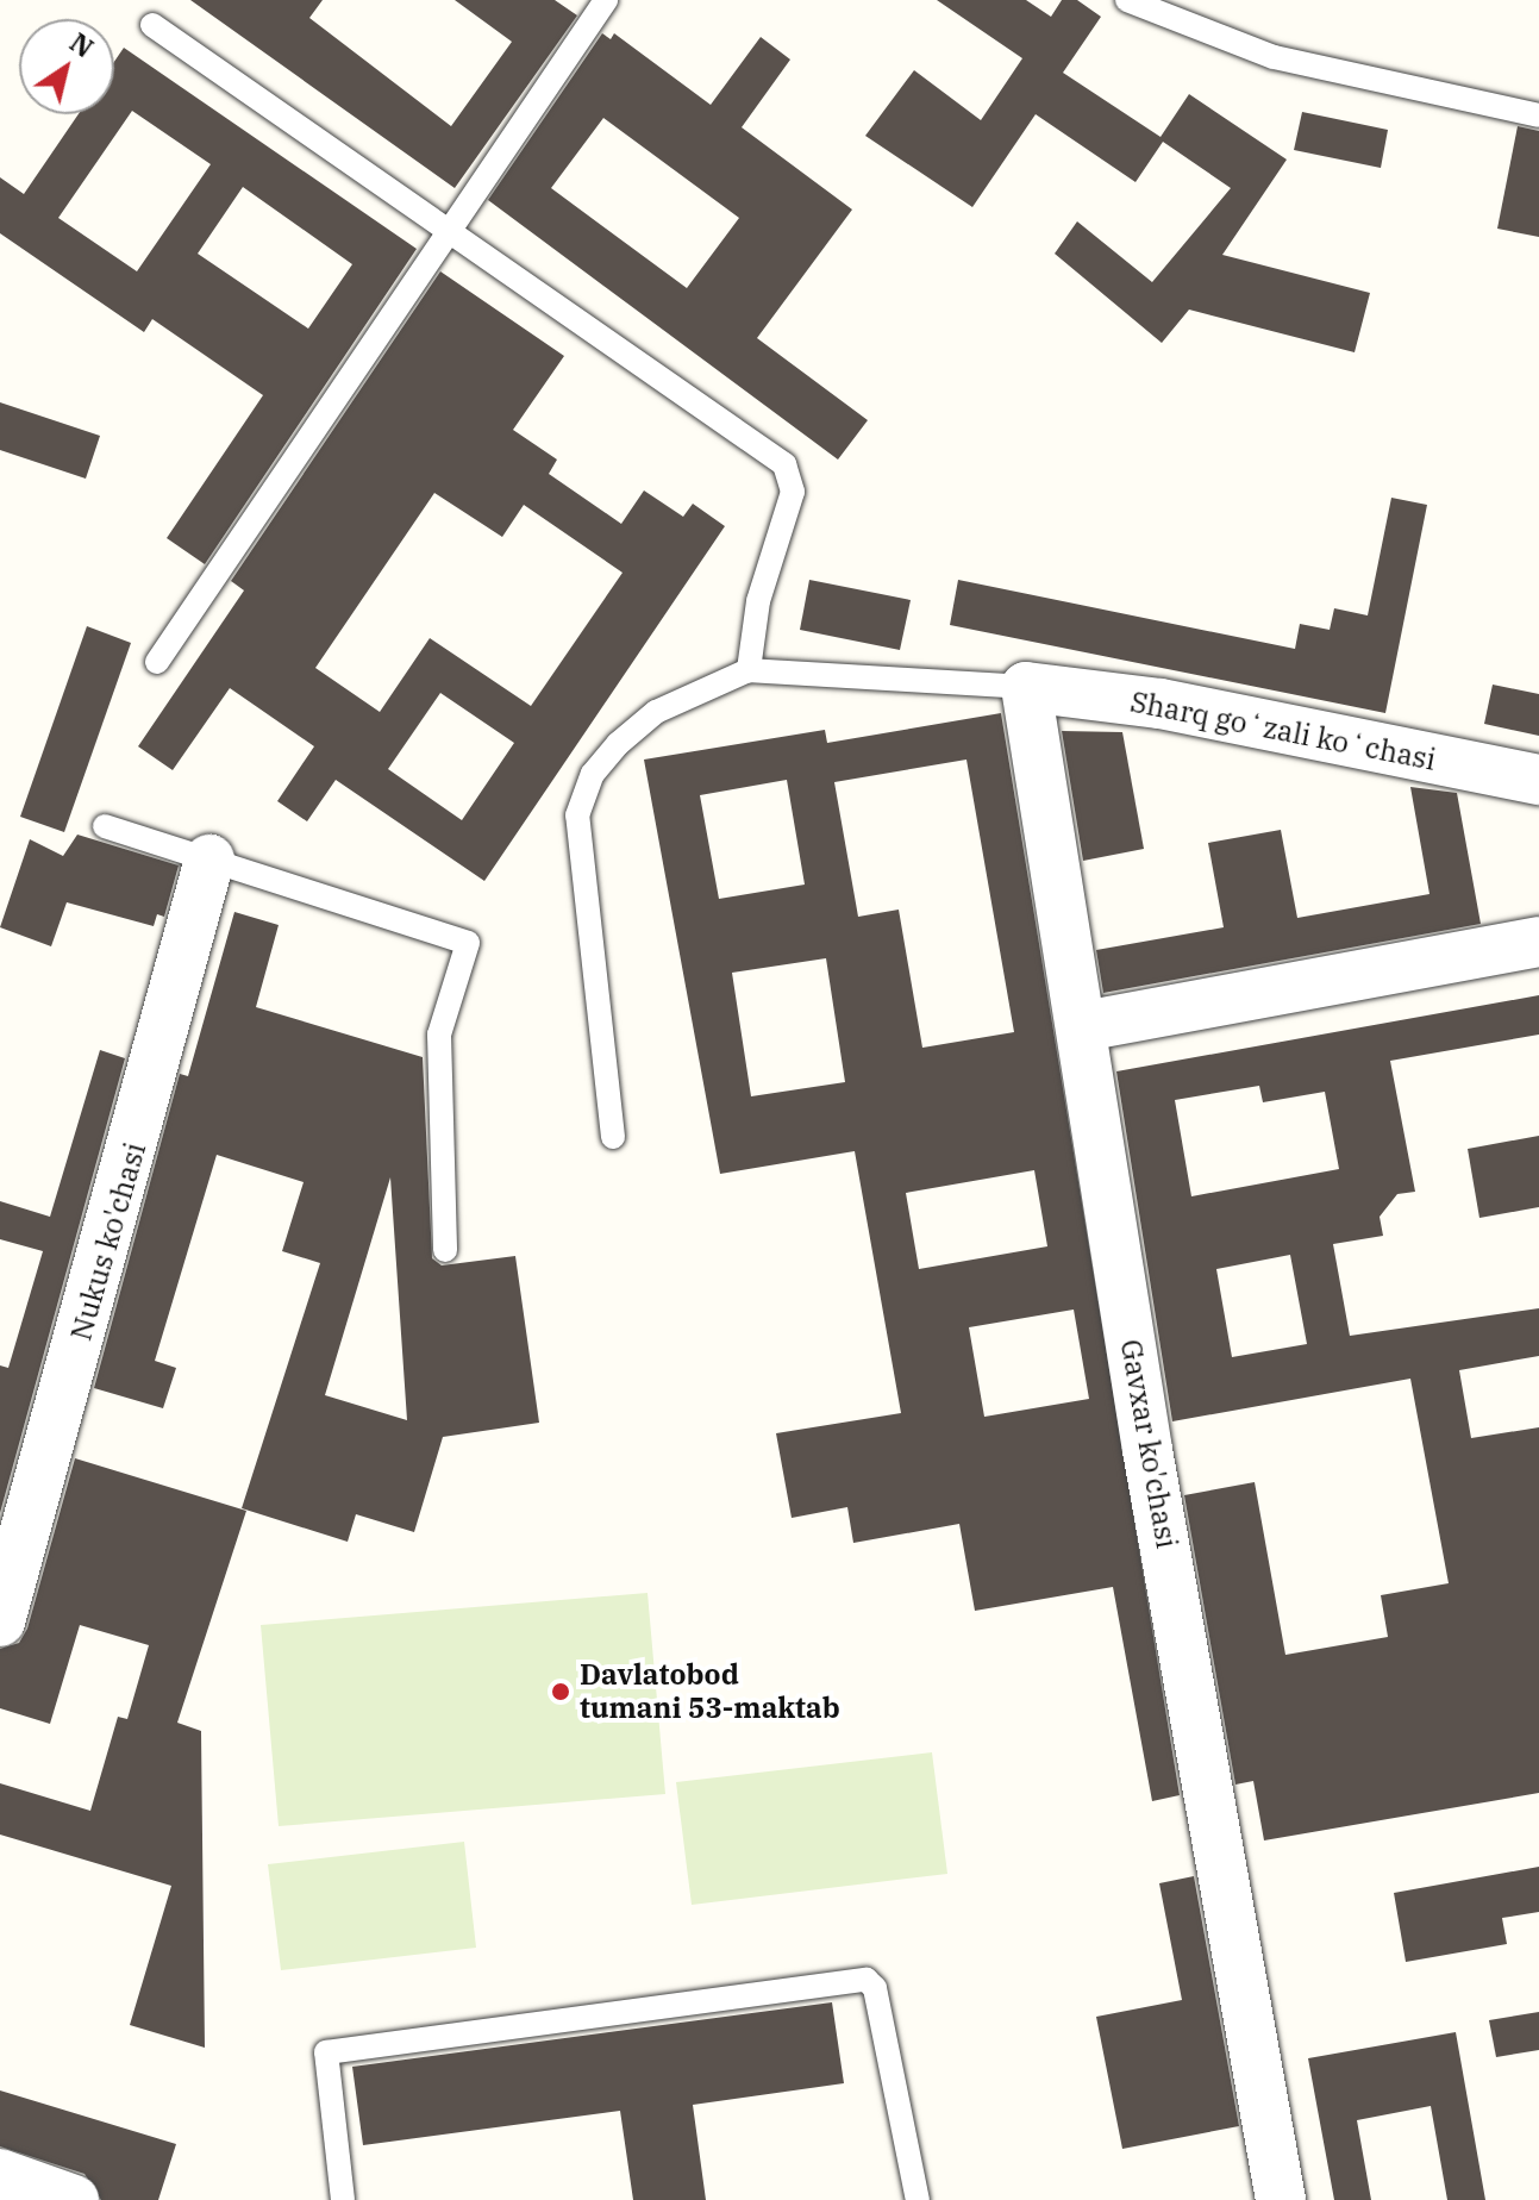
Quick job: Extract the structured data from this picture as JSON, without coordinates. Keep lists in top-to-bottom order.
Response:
{
  "streets": {
    "street": ["Sharq goʻzali koʻchasi", "Nukus ko'chasi", "Gavxar ko'chasi"]
  },
  "crossings": [
    ["Sharq goʻzali koʻchasi", "Gavxar ko'chasi"]
  ],
  "places": ["Davlatobod tumani 53-maktab"],
  "north": "top right"
}
